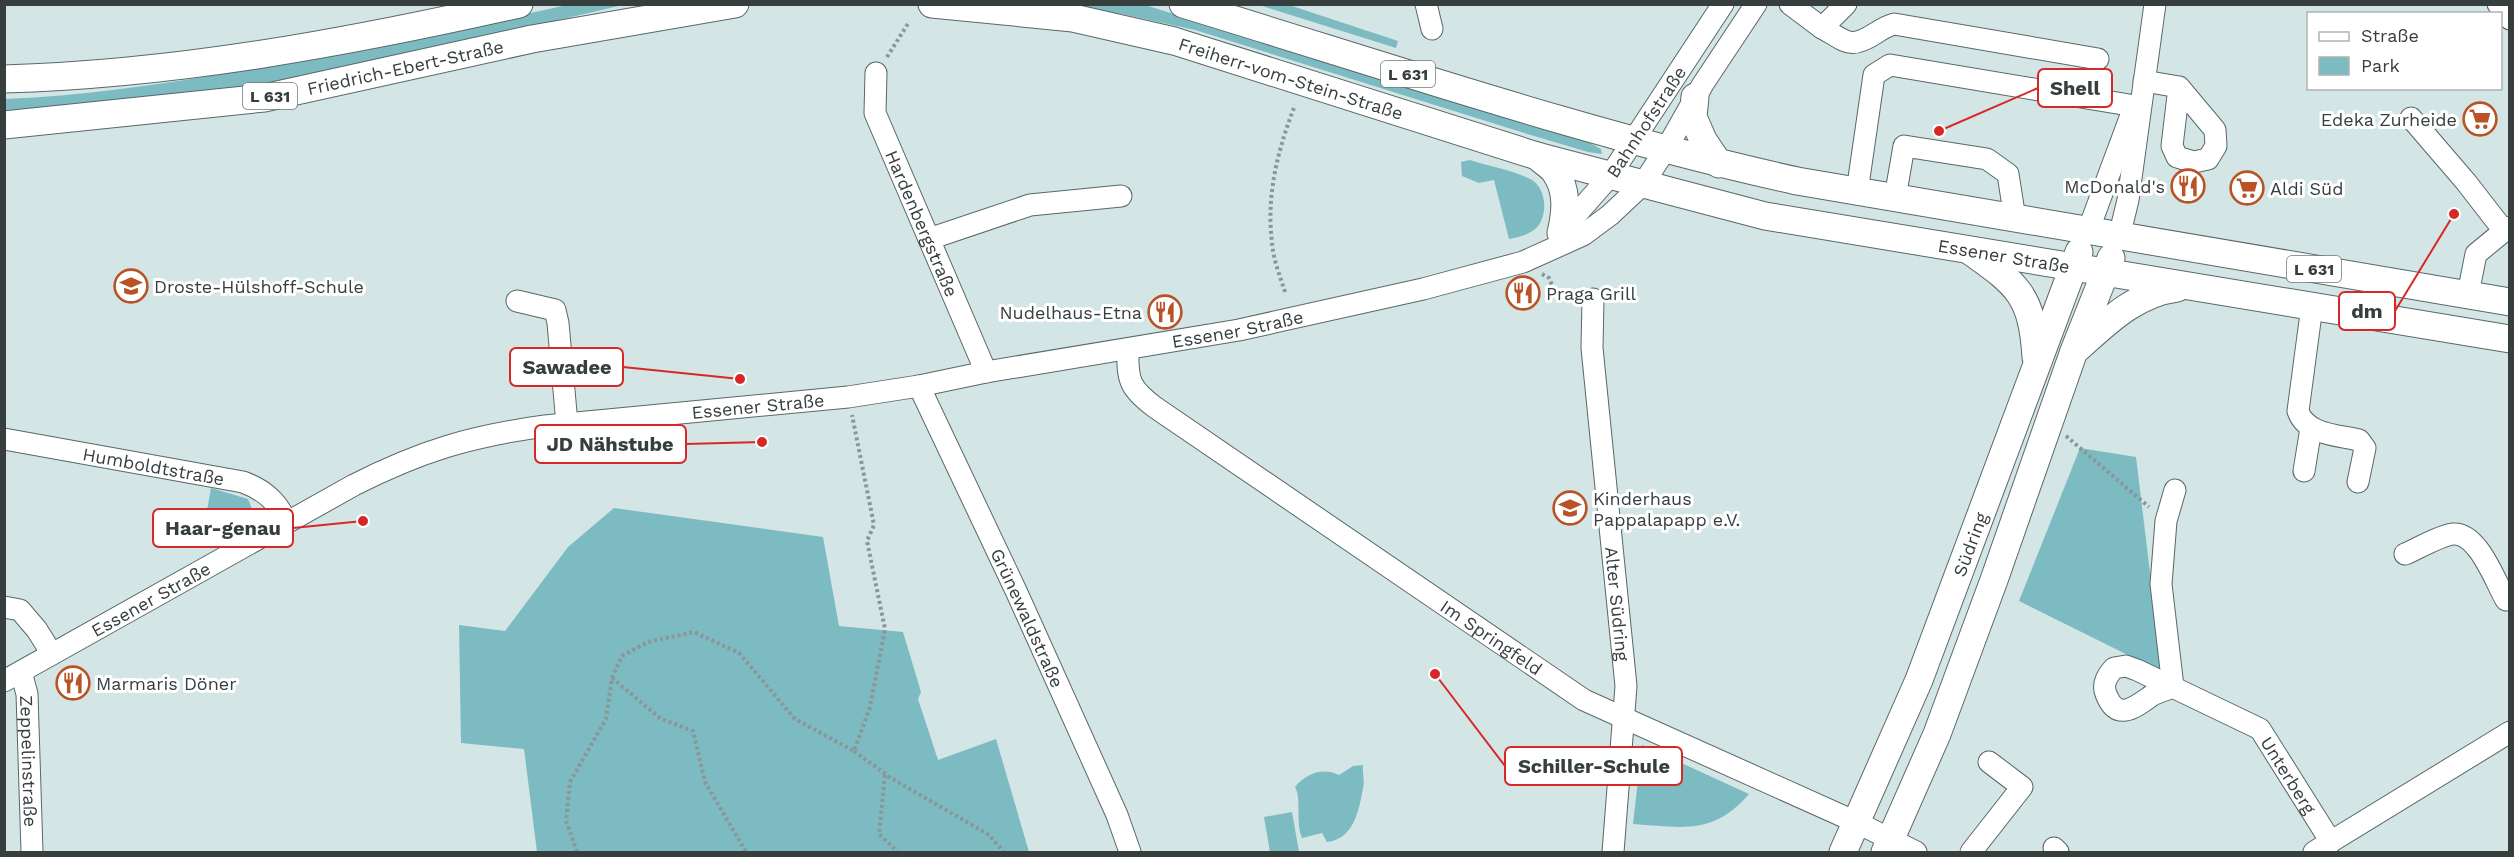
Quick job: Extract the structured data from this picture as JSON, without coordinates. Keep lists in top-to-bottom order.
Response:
{
  "streets": {
    "main road": [
      "Friedrich-Ebert-Straße",
      "L 631",
      "Freiherr-vom-Stein-Straße",
      "Essener Straße",
      "Südring"
    ],
    "street": [
      "Bahnhofstraße",
      "Hardenbergstraße",
      "Humboldtstraße",
      "Alter Südring",
      "Grünewaldstraße",
      "Im Springfeld",
      "Zeppelinstraße",
      "Unterberg"
    ]
  },
  "crossings": [
    ["Freiherr-vom-Stein-Straße", "Bahnhofstraße"],
    ["Freiherr-vom-Stein-Straße", "Essener Straße"],
    ["Bahnhofstraße", "Essener Straße"],
    ["Hardenbergstraße", "Essener Straße"],
    ["Essener Straße", "Humboldtstraße"],
    ["Essener Straße", "Südring"],
    ["Essener Straße", "Grünewaldstraße"],
    ["Essener Straße", "Im Springfeld"],
    ["Essener Straße", "Zeppelinstraße"],
    ["Südring", "Im Springfeld"],
    ["Alter Südring", "Im Springfeld"]
  ],
  "places": {
    "supermarket": ["Edeka Zurheide", "Aldi Süd"],
    "other": [
      "Shell",
      "dm",
      "Sawadee",
      "JD Nähstube",
      "Haar-genau",
      "Schiller-Schule"
    ],
    "restaurant": [
      "McDonald's",
      "Praga Grill",
      "Nudelhaus-Etna",
      "Marmaris Döner"
    ],
    "school or university": ["Droste-Hülshoff-Schule", "Kinderhaus Pappalapapp e.V."]
  },
  "legend": ["Straße", "Park"]
}
